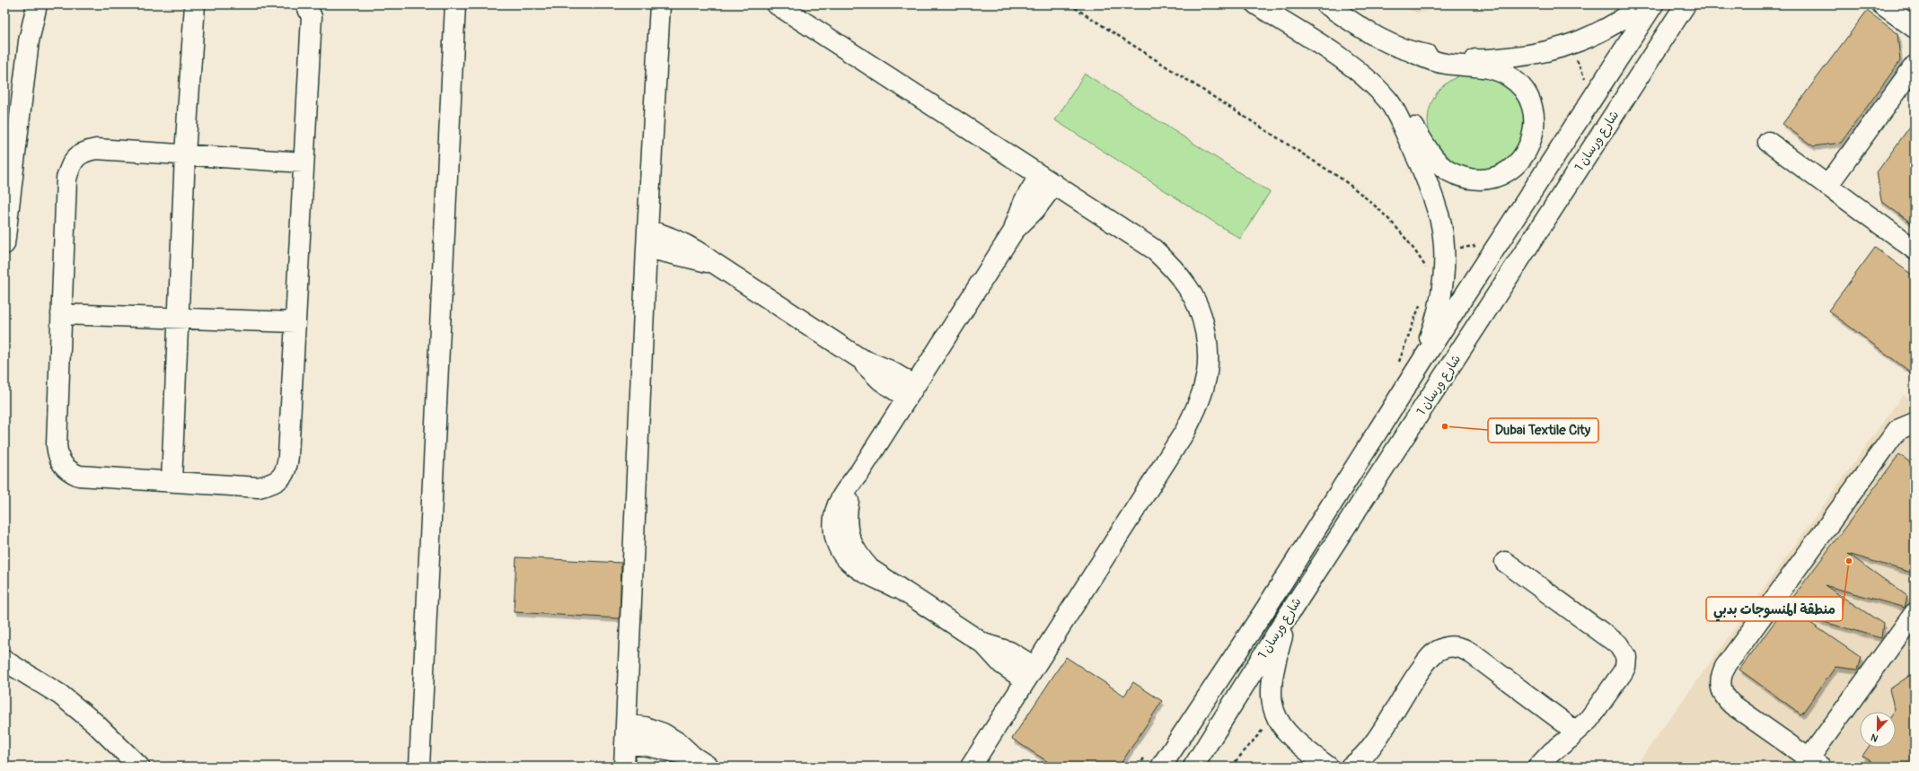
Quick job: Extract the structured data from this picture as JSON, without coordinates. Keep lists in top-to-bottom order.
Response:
{
  "streets": {
    "street": ["شارع ورسان 1"]
  },
  "places": ["Dubai Textile City", "منطقة المنسوجات بدبي"],
  "north": "bottom"
}
